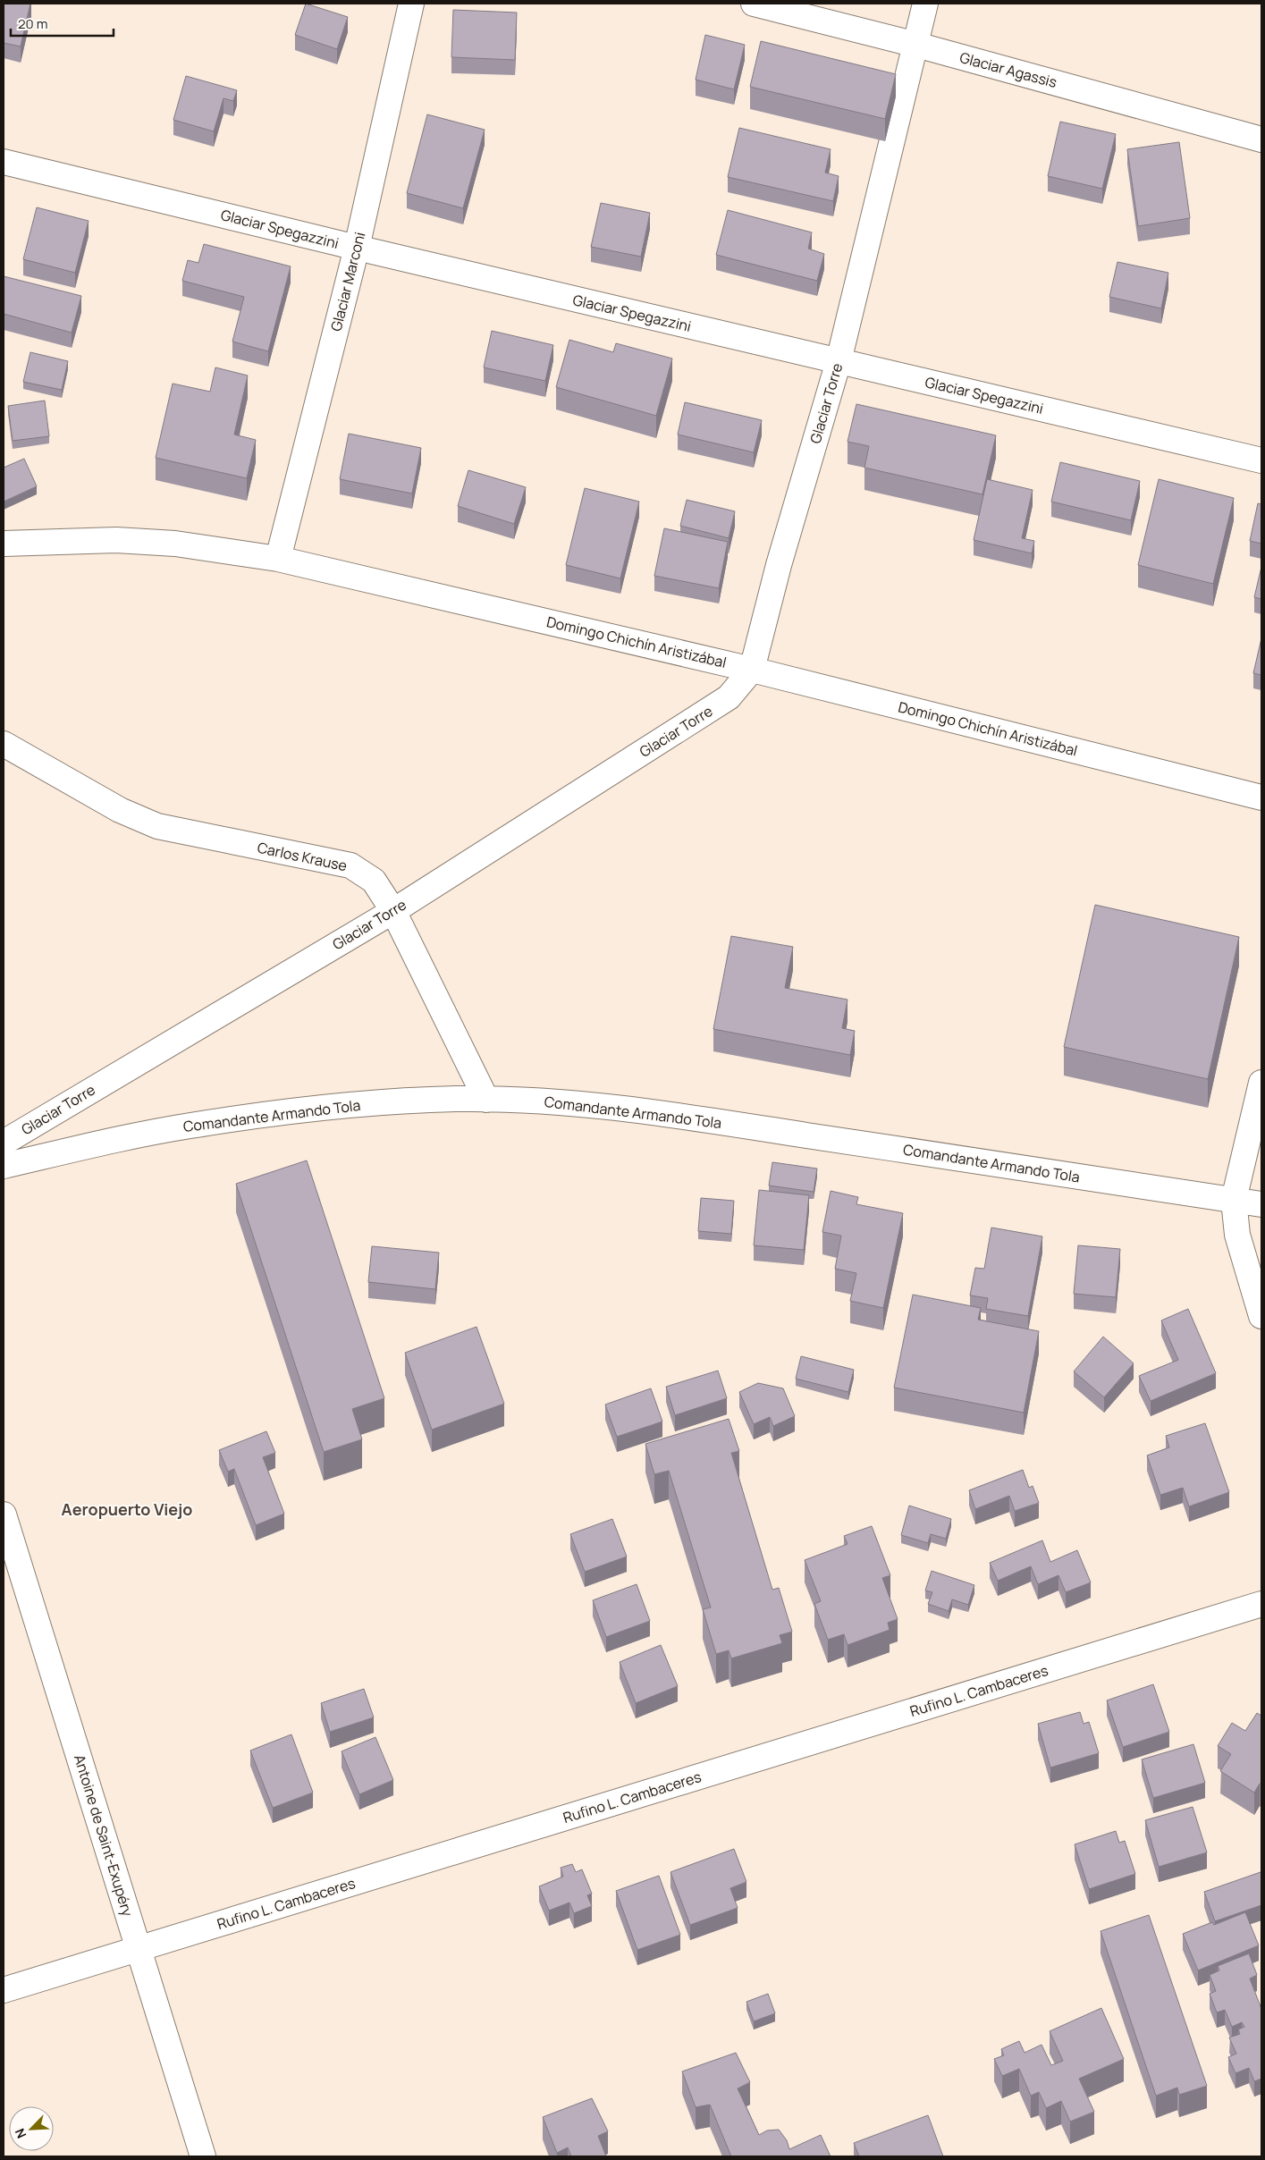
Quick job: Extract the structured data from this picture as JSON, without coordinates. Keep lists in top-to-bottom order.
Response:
{
  "streets": {
    "street": [
      "Glaciar Agassis",
      "Glaciar Spegazzini",
      "Glaciar Marconi",
      "Glaciar Torre",
      "Domingo Chichín Aristizábal",
      "Carlos Krause",
      "Comandante Armando Tola",
      "Rufino L. Cambaceres",
      "Antoine de Saint-Exupéry"
    ]
  },
  "crossings": [
    ["Glaciar Agassis", "Glaciar Torre"],
    ["Glaciar Spegazzini", "Glaciar Marconi"],
    ["Glaciar Spegazzini", "Glaciar Torre"],
    ["Glaciar Marconi", "Domingo Chichín Aristizábal"],
    ["Glaciar Torre", "Domingo Chichín Aristizábal"],
    ["Glaciar Torre", "Carlos Krause"],
    ["Carlos Krause", "Comandante Armando Tola"],
    ["Rufino L. Cambaceres", "Antoine de Saint-Exupéry"]
  ],
  "districts": ["Aeropuerto Viejo"],
  "scale_bar": "20 m",
  "north": "bottom left"
}
